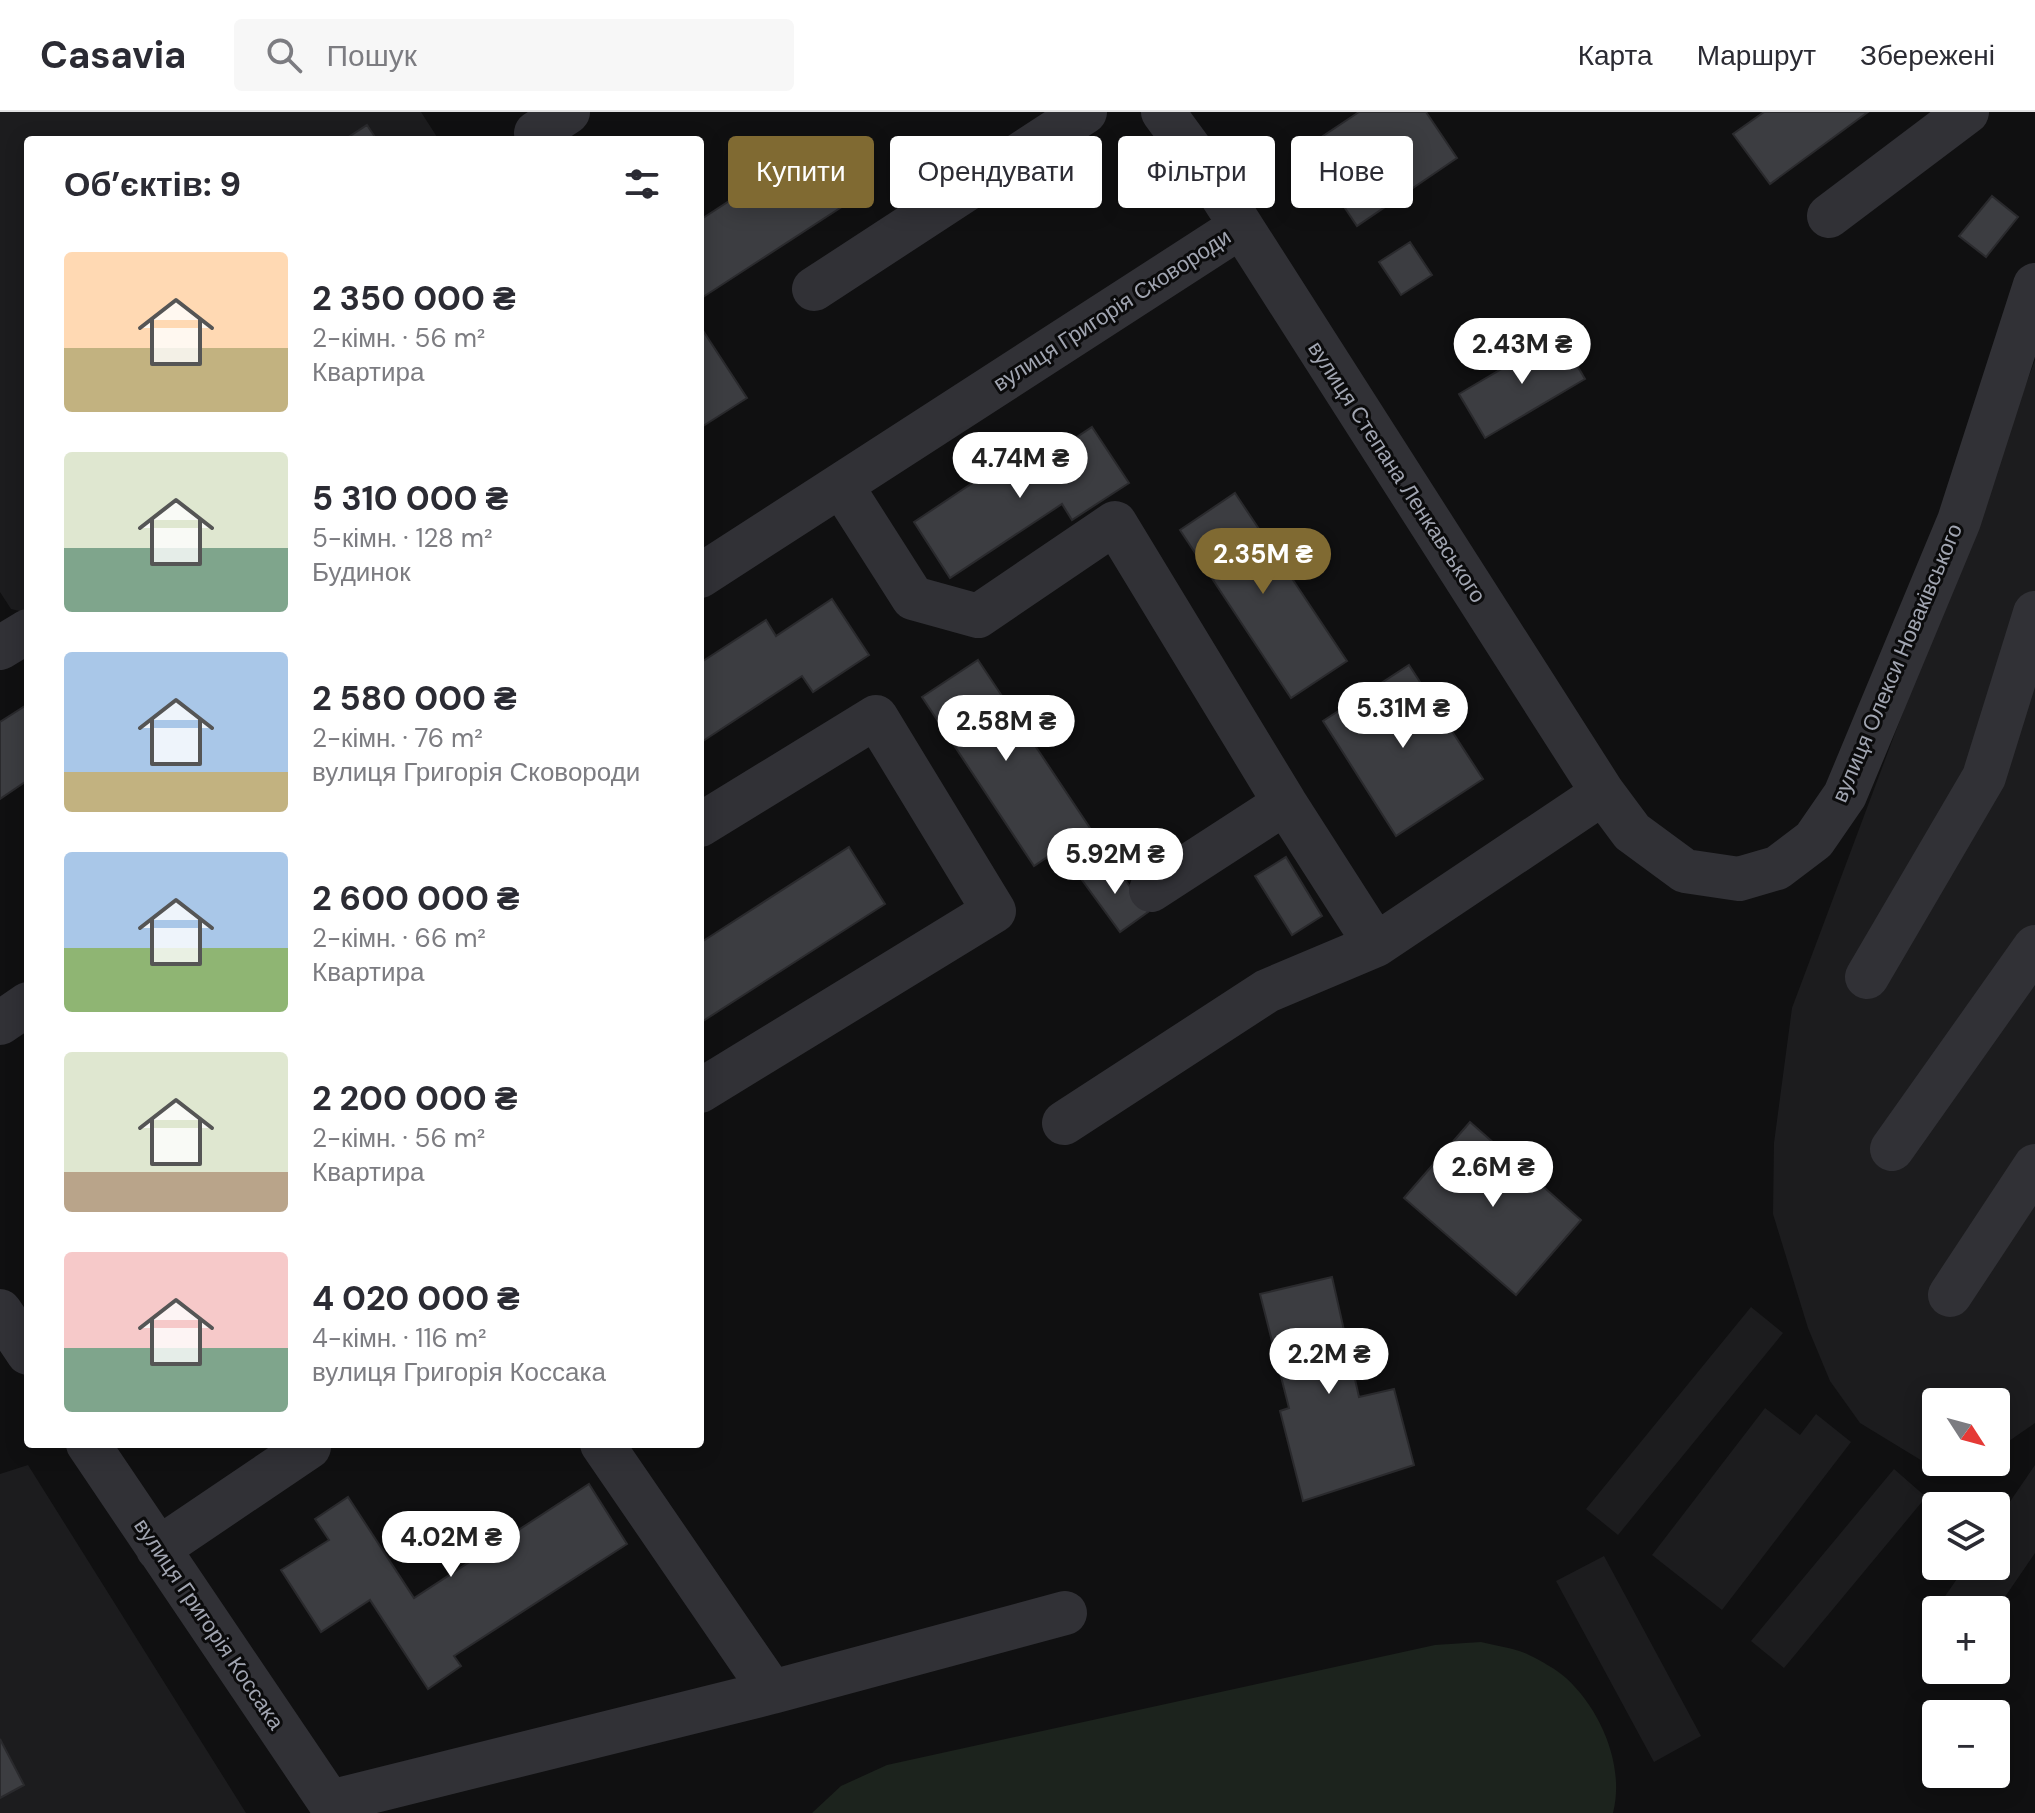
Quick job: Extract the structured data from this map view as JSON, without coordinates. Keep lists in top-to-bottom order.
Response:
{
  "streets": {
    "street": [
      "вулиця Григорія Сковороди",
      "вулиця Степана Ленкавського",
      "вулиця Олекси Новаківського",
      "вулиця Григорія Коссака"
    ]
  },
  "crossings": [
    ["вулиця Григорія Сковороди", "вулиця Степана Ленкавського"],
    ["вулиця Степана Ленкавського", "вулиця Олекси Новаківського"]
  ],
  "north": "bottom right",
  "page": {
    "header": "Casavia",
    "search": "Пошук",
    "nav": ["Карта", "Маршрут", "Збережені"],
    "chip": [
      "Купити",
      "Орендувати",
      "Фільтри",
      "Нове"
    ],
    "heading": "Об’єктів: 9",
    "list": [
      {
        "name": "2 350 000 ₴",
        "note": "2-кімн. · 56 m² · Квартира"
      },
      {
        "name": "5 310 000 ₴",
        "note": "5-кімн. · 128 m² · Будинок"
      },
      {
        "name": "2 580 000 ₴",
        "note": "2-кімн. · 76 m² · вулиця Григорія Сковороди"
      },
      {
        "name": "2 600 000 ₴",
        "note": "2-кімн. · 66 m² · Квартира"
      },
      {
        "name": "2 200 000 ₴",
        "note": "2-кімн. · 56 m² · Квартира"
      },
      {
        "name": "4 020 000 ₴",
        "note": "4-кімн. · 116 m² · вулиця Григорія Коссака"
      }
    ],
    "price": [
      "2.43M ₴",
      "4.74M ₴",
      "2.35M ₴",
      "5.31M ₴",
      "2.58M ₴",
      "5.92M ₴",
      "2.6M ₴",
      "2.2M ₴",
      "4.02M ₴"
    ],
    "map_buttons": ["+", "−"]
  }
}
